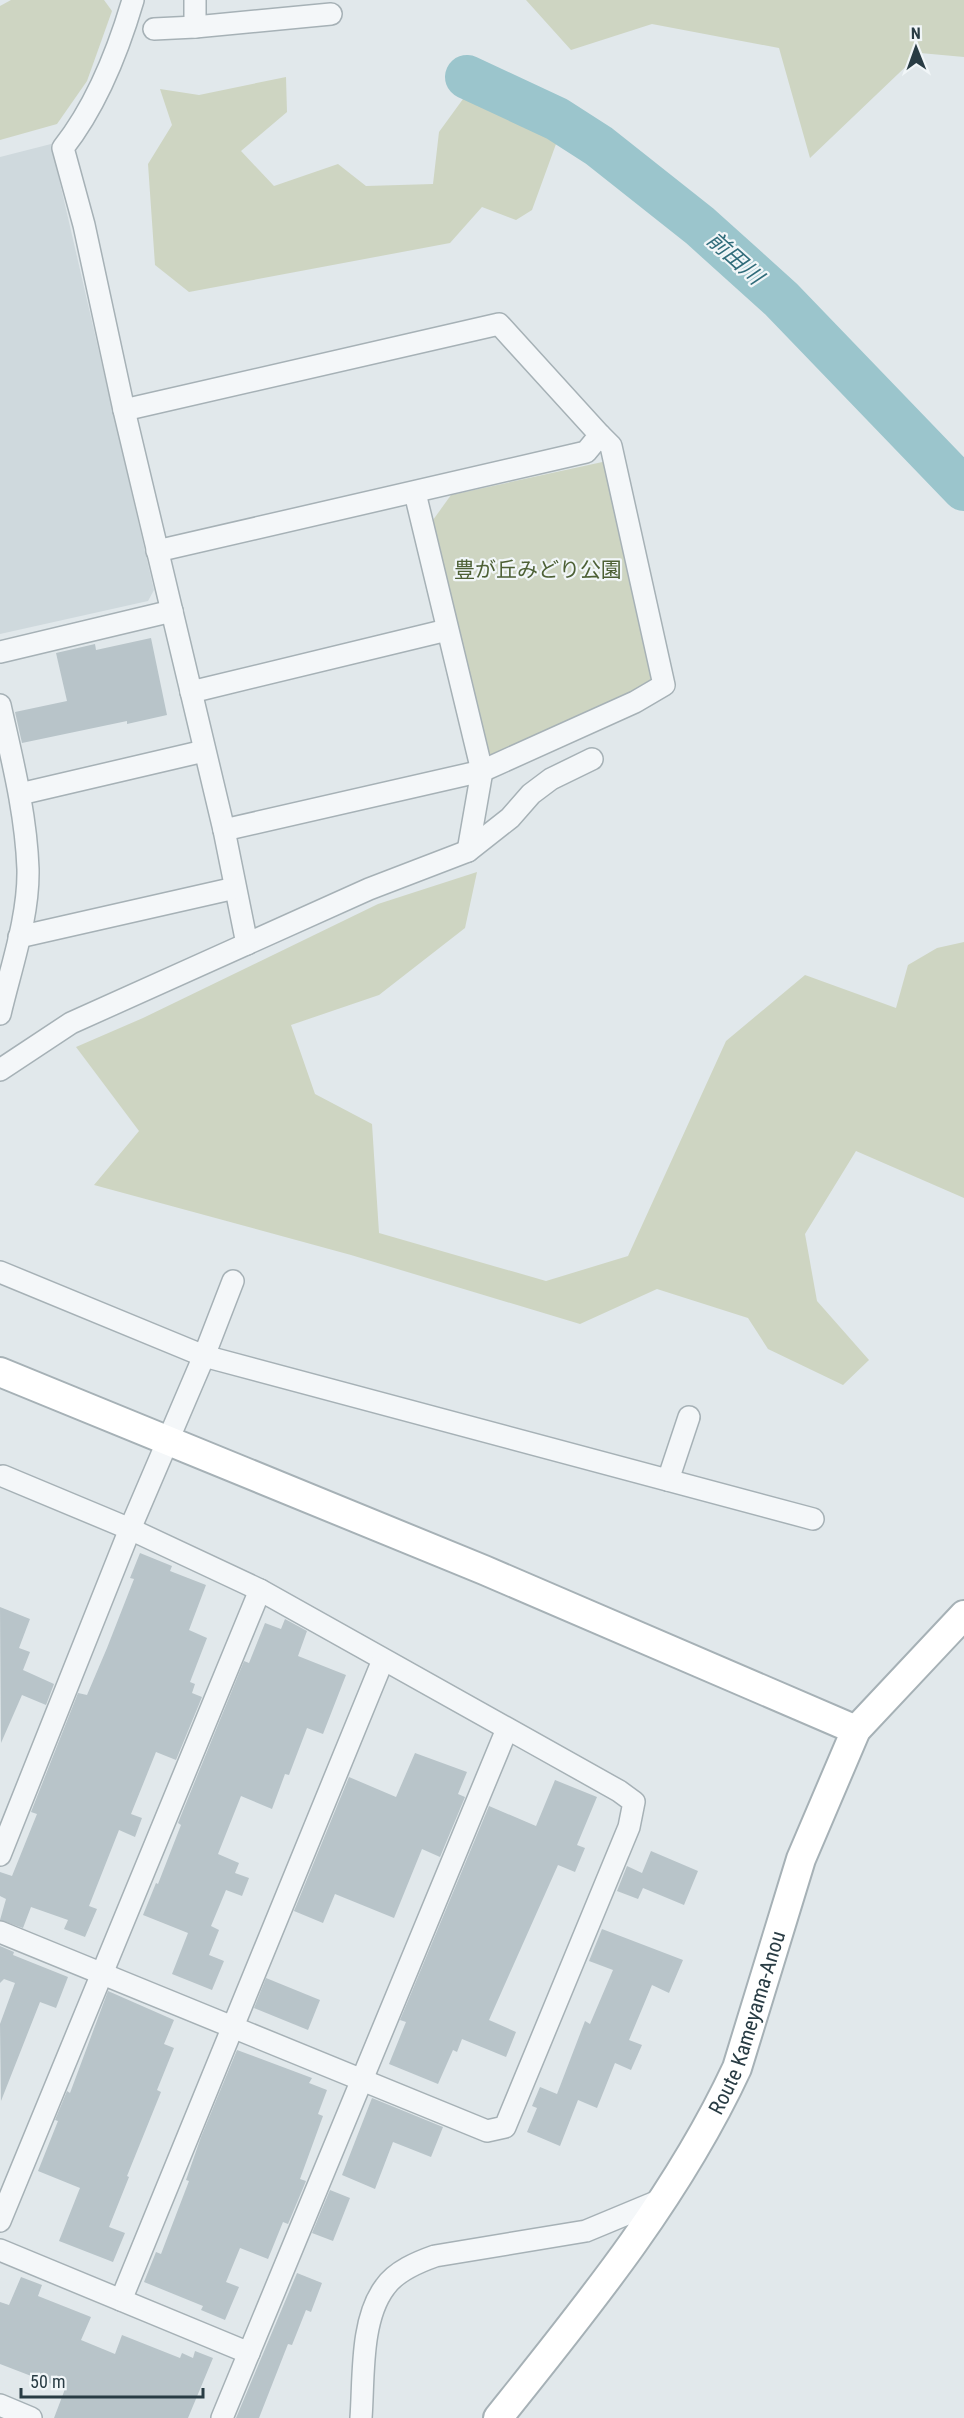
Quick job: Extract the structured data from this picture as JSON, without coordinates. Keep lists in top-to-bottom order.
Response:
{
  "streets": {
    "main road": ["Route Kameyama-Anou"]
  },
  "water": ["前田川"],
  "parks": ["豊が丘みどり公園"],
  "scale_bar": "50 m",
  "north": "top"
}
